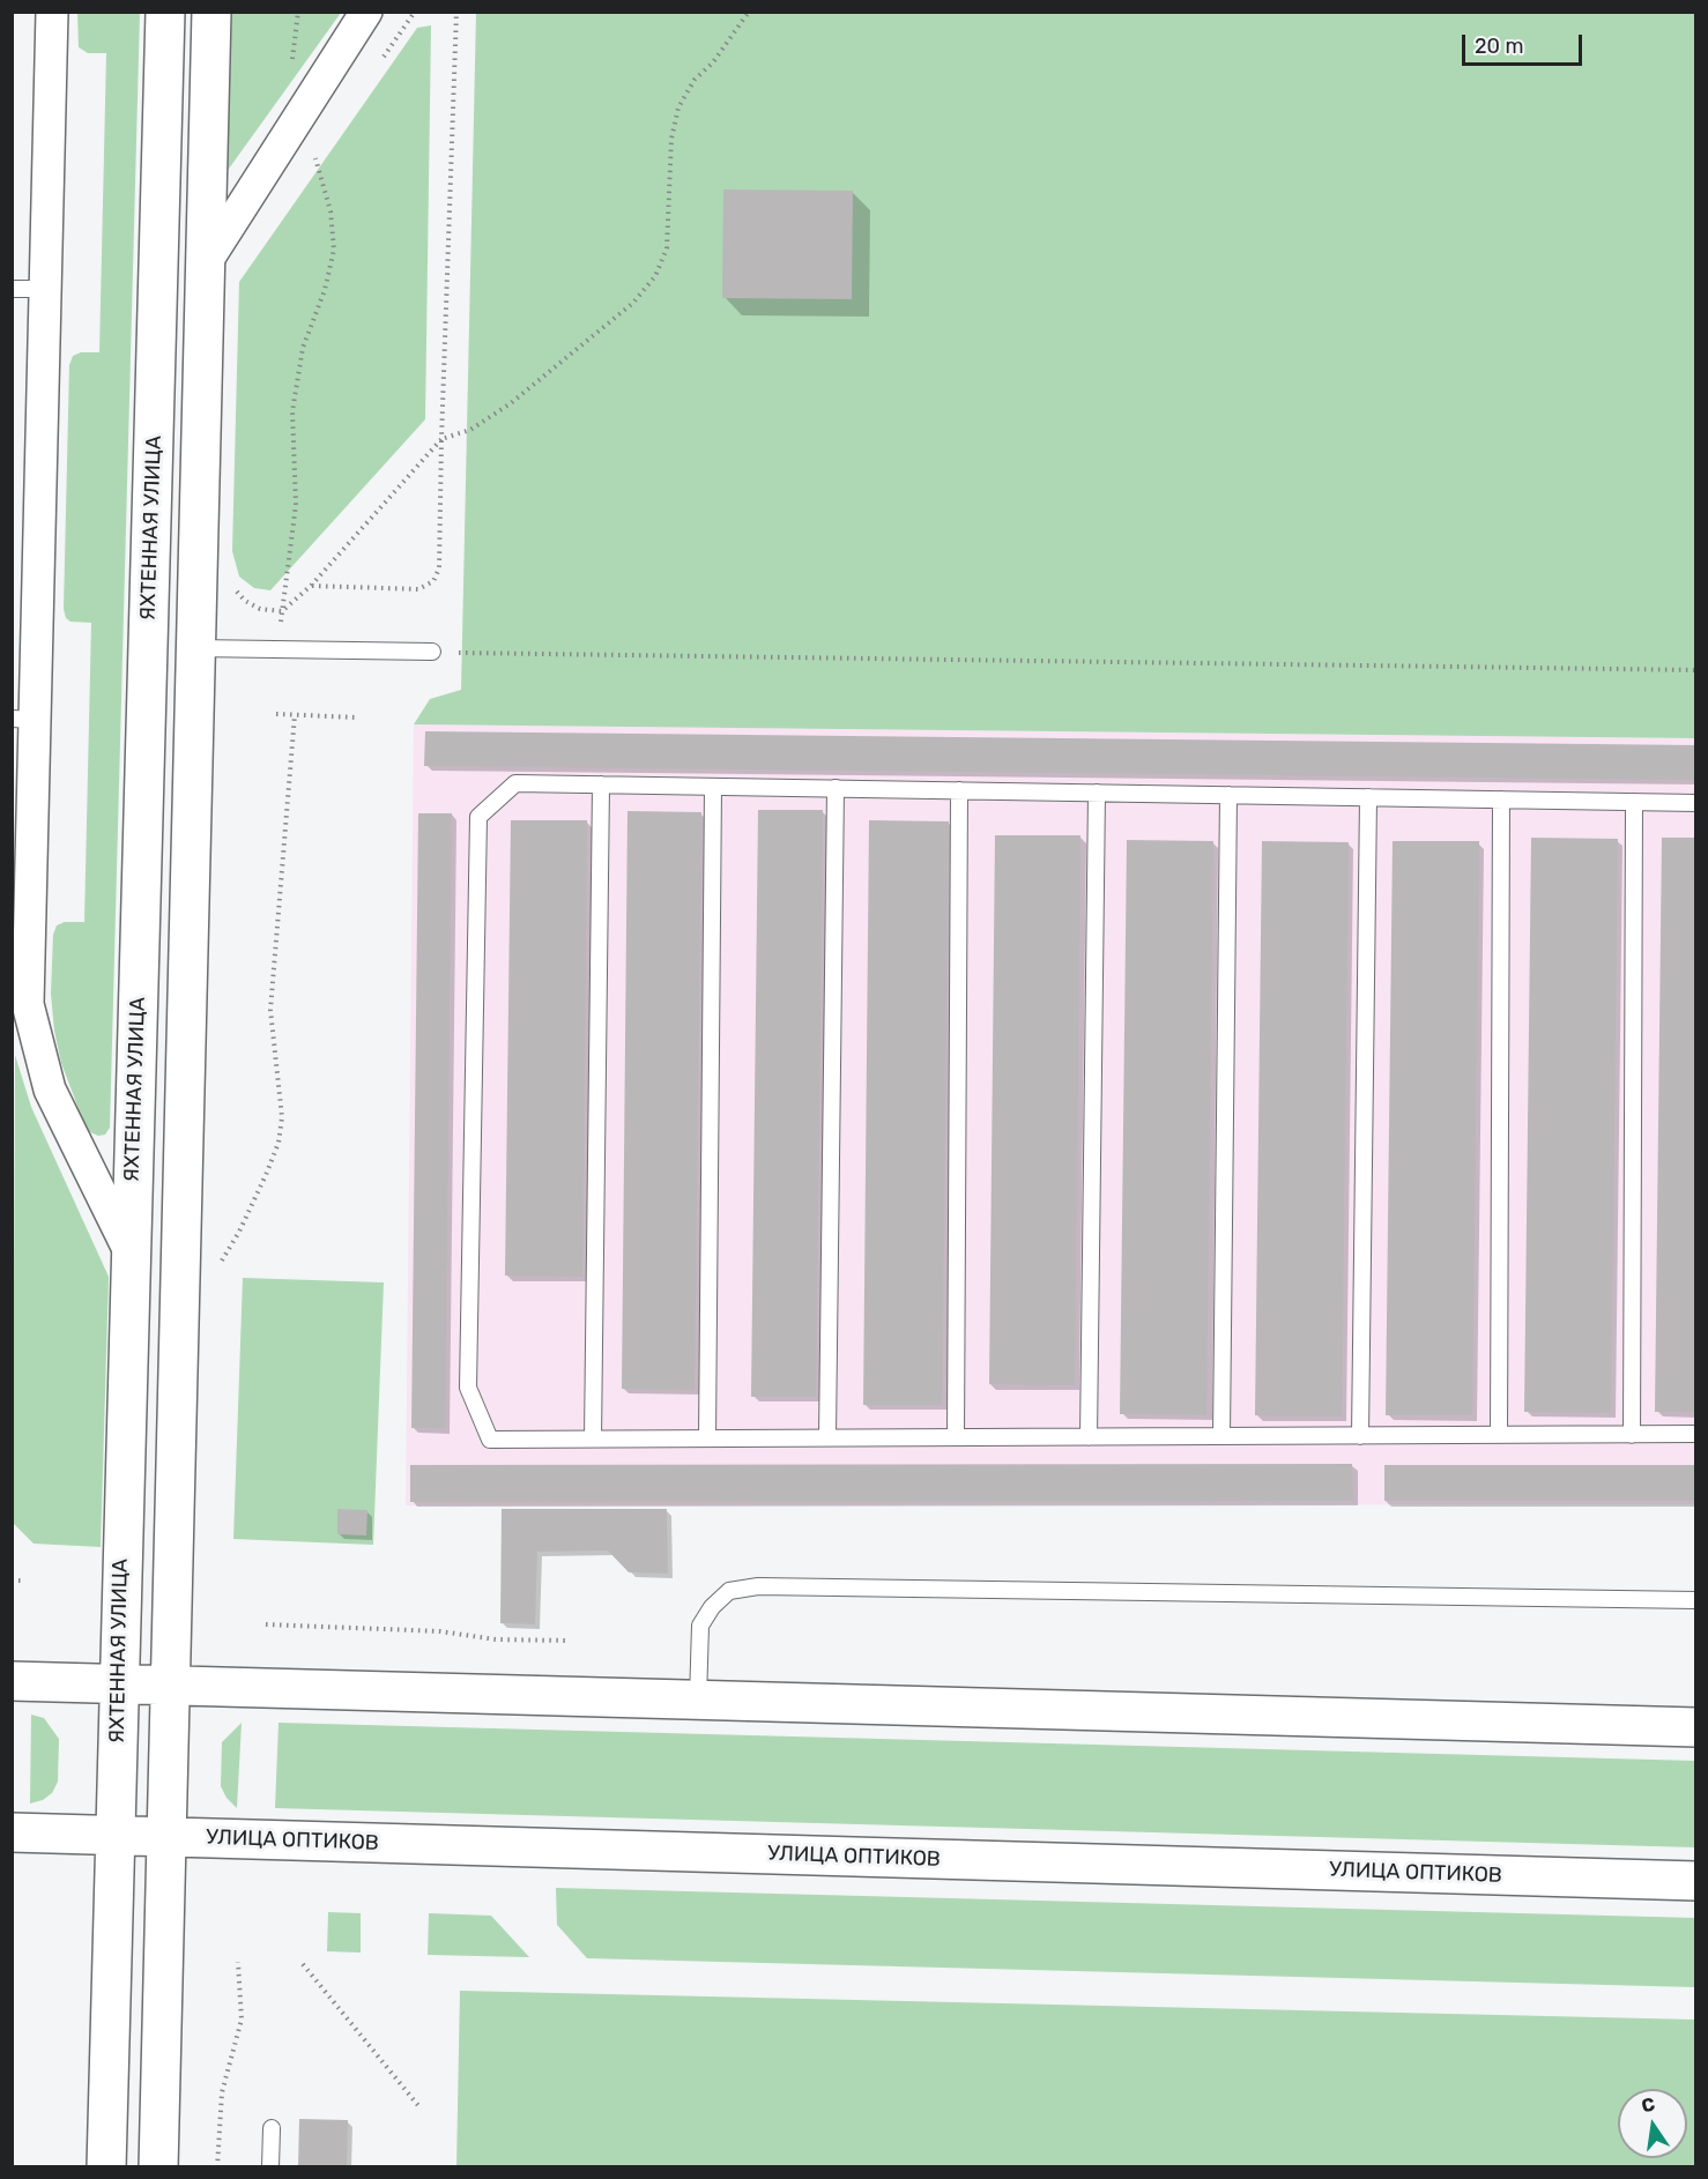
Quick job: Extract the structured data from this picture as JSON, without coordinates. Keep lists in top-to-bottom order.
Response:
{
  "streets": {
    "street": ["ЯХТЕННАЯ УЛИЦА", "УЛИЦА ОПТИКОВ"]
  },
  "crossings": [
    ["ЯХТЕННАЯ УЛИЦА", "УЛИЦА ОПТИКОВ"]
  ],
  "scale_bar": "20 m",
  "north": "top"
}
